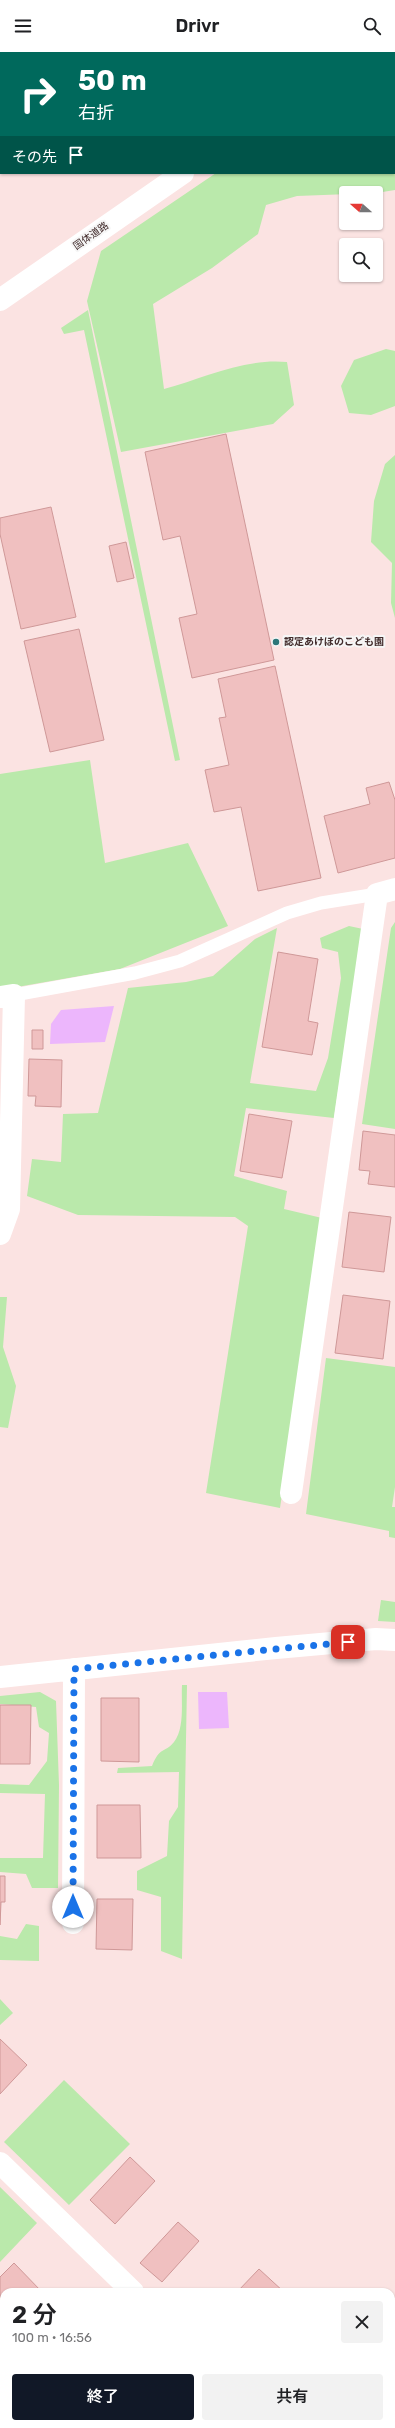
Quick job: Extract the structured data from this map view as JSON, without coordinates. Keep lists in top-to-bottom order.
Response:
{
  "streets": {
    "street": ["国体道路"]
  },
  "places": ["認定あけぼのこども園"],
  "north": "left",
  "page": {
    "header": "Drivr",
    "turn": ["50 m", "右折"],
    "then": "その先",
    "heading": ["2 分", "100 m · 16:56"],
    "buttons": ["終了", "共有"]
  }
}
